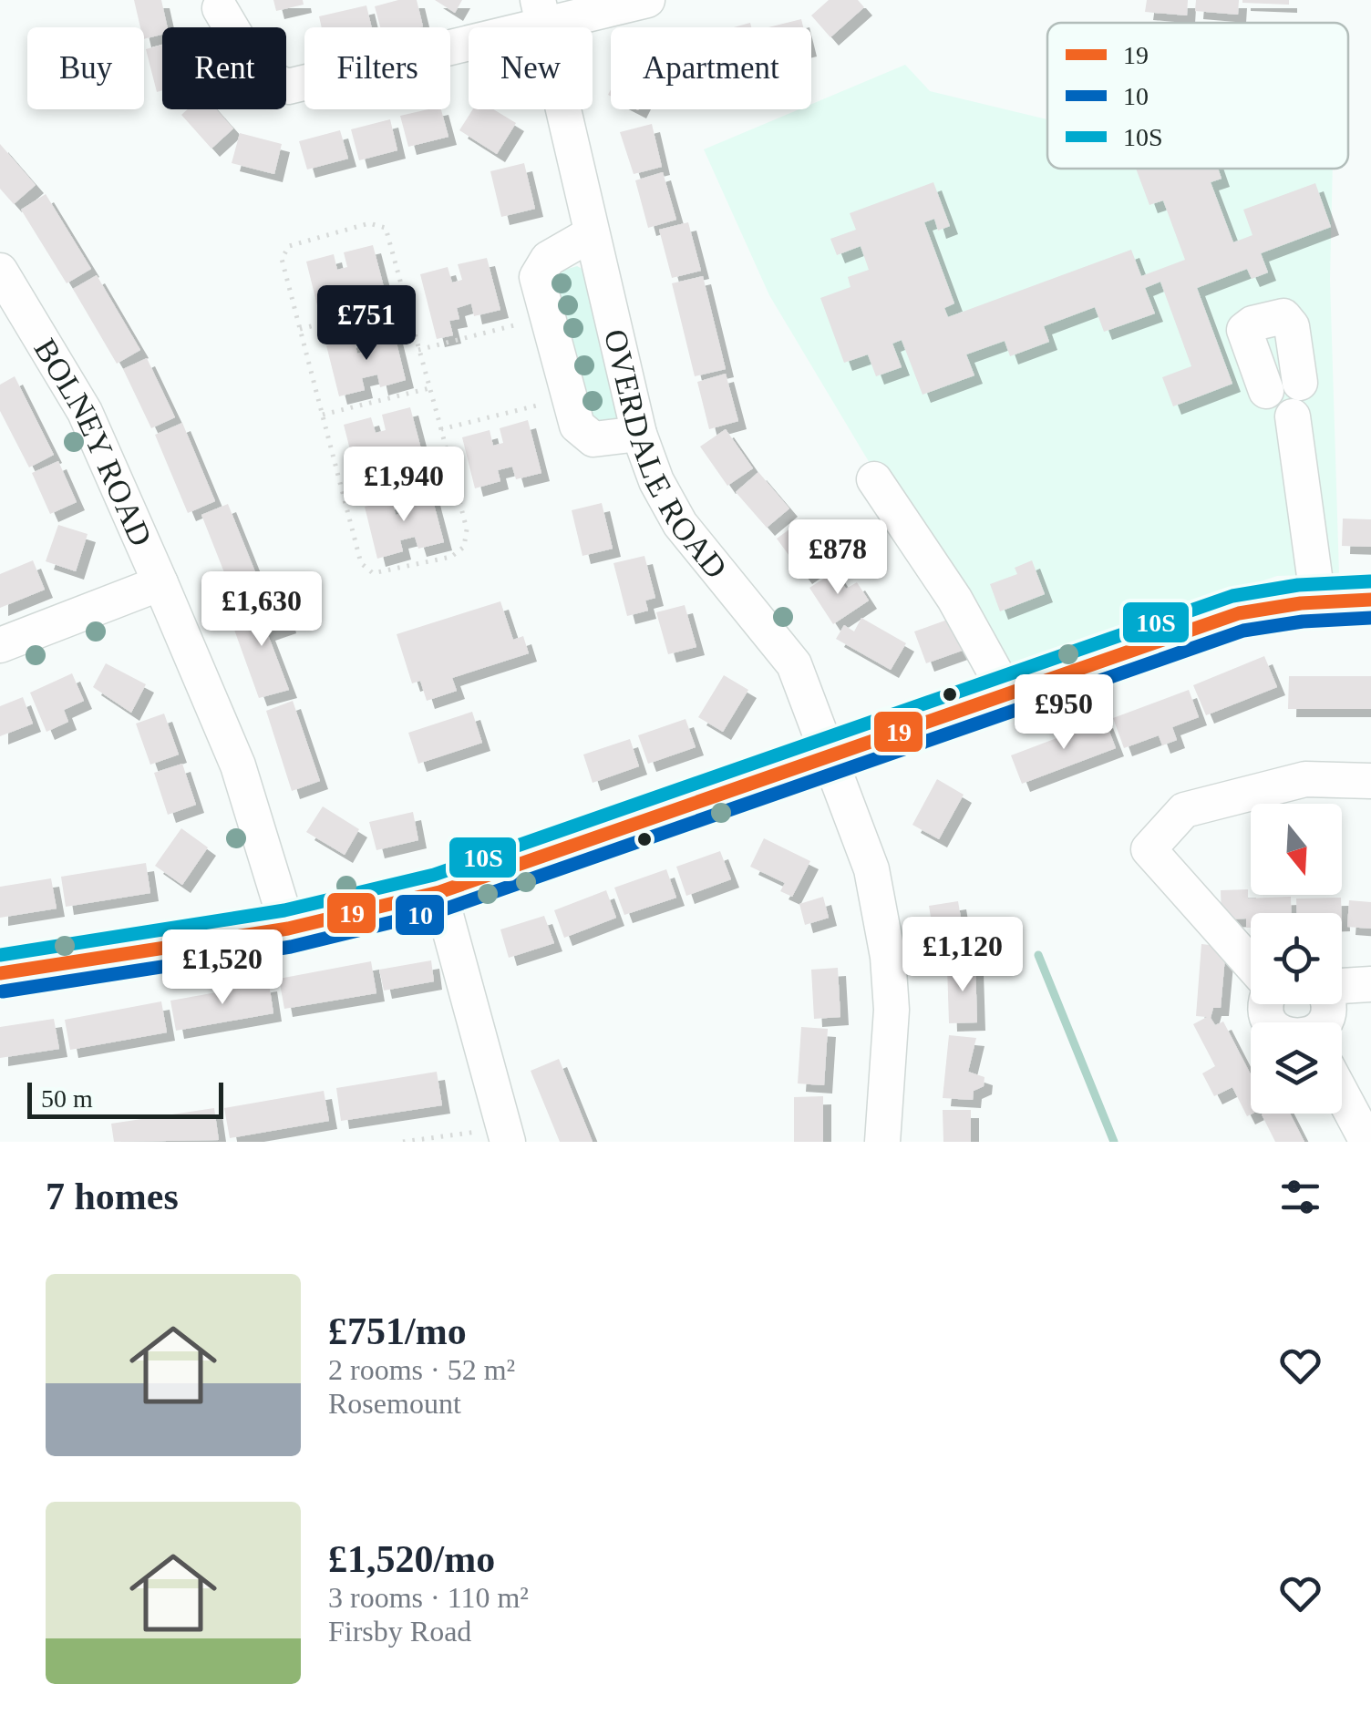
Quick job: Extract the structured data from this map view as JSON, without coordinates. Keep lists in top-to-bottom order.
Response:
{
  "streets": {
    "street": ["BOLNEY ROAD", "OVERDALE ROAD"]
  },
  "lines": ["transit line 10S", "transit line 19", "transit line 10"],
  "legend": ["19", "10", "10S"],
  "scale_bar": "50 m",
  "north": "bottom",
  "page": {
    "chip": [
      "Buy",
      "Rent",
      "Filters",
      "New",
      "Apartment"
    ],
    "price": [
      "£751",
      "£1,940",
      "£878",
      "£1,630",
      "£950",
      "£1,120",
      "£1,520"
    ],
    "scale": "50 m",
    "heading": "7 homes",
    "list": [
      {
        "name": "£751/mo",
        "note": "2 rooms · 52 m² · Rosemount"
      },
      {
        "name": "£1,520/mo",
        "note": "3 rooms · 110 m² · Firsby Road"
      }
    ]
  }
}
